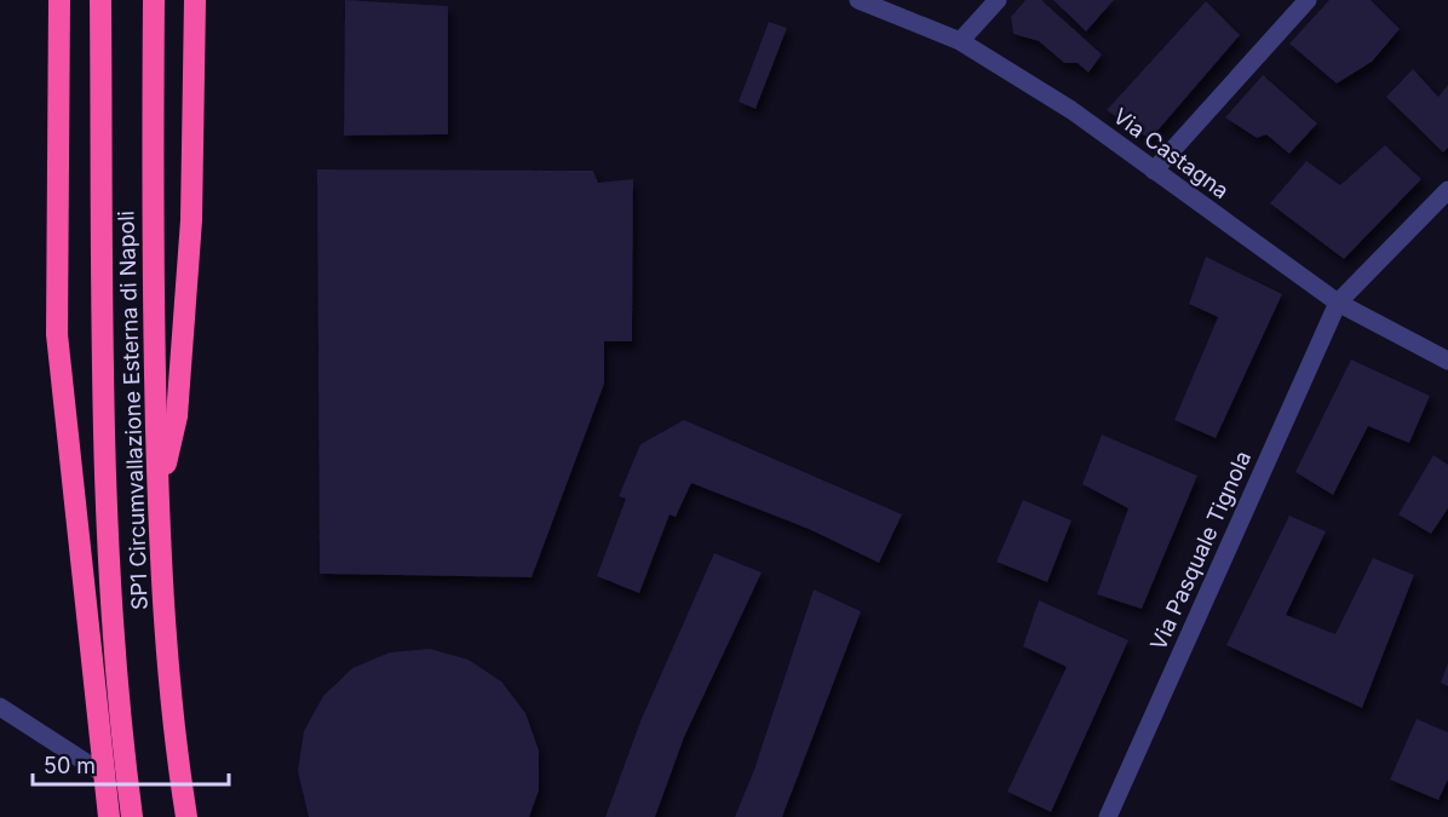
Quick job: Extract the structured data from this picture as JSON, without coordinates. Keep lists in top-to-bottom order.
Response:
{
  "streets": {
    "highway": ["SP1 Circumvallazione Esterna di Napoli"],
    "street": ["Via Castagna", "Via Pasquale Tignola"]
  },
  "crossings": [
    ["Via Castagna", "Via Pasquale Tignola"]
  ],
  "scale_bar": "50 m"
}
